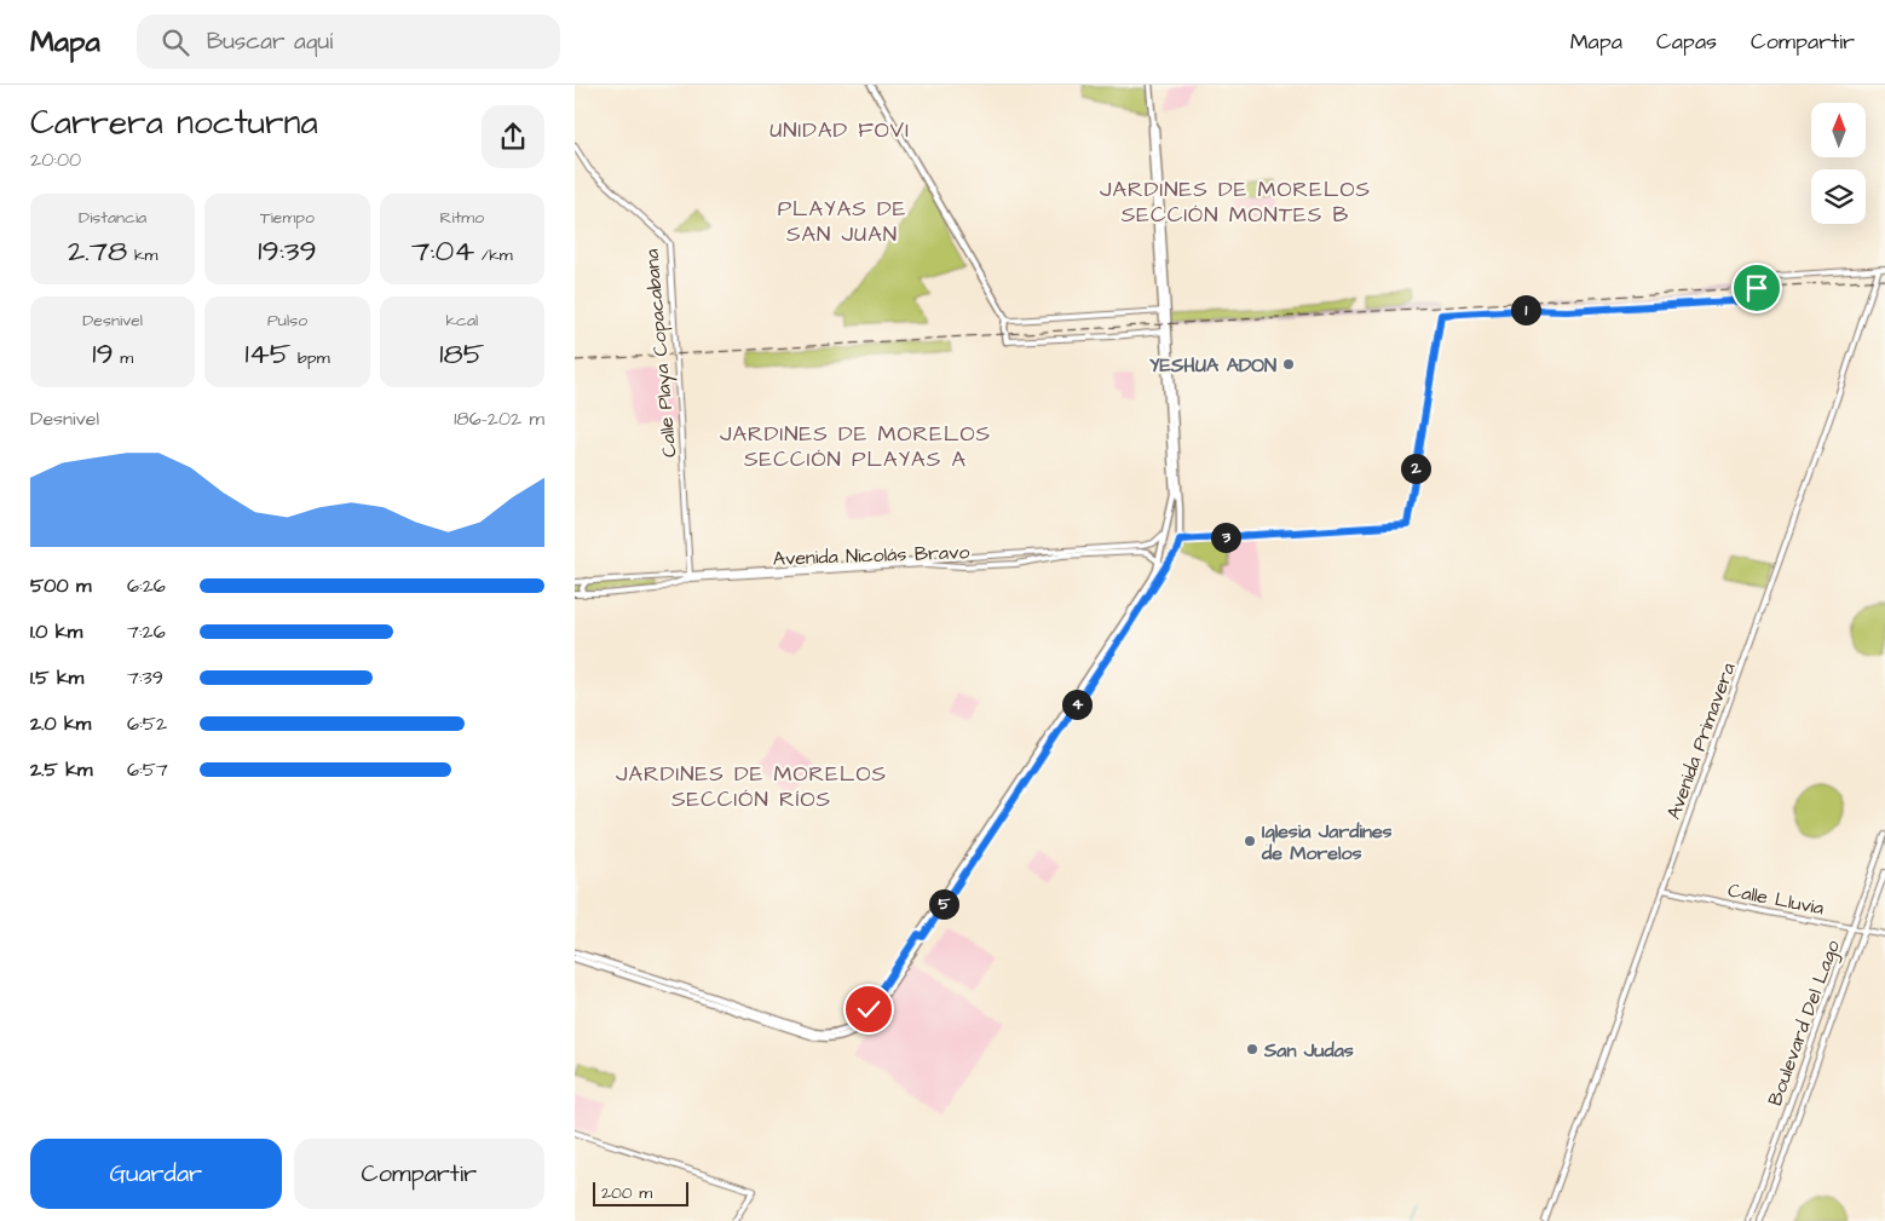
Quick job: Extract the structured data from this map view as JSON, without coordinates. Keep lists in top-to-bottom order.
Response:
{
  "streets": {
    "street": [
      "Calle Playa Copacabana",
      "Avenida Nicolás Bravo",
      "Avenida Primavera",
      "Calle Lluvia",
      "Boulevard Del Lago"
    ]
  },
  "crossings": [
    ["Calle Playa Copacabana", "Avenida Nicolás Bravo"],
    ["Avenida Primavera", "Calle Lluvia"],
    ["Calle Lluvia", "Boulevard Del Lago"]
  ],
  "districts": [
    "UNIDAD FOVI",
    "JARDINES DE MORELOS SECCIÓN MONTES B",
    "PLAYAS DE SAN JUAN",
    "JARDINES DE MORELOS SECCIÓN PLAYAS A",
    "JARDINES DE MORELOS SECCIÓN RÍOS"
  ],
  "places": ["YESHUA ADON", "Iglesia Jardines de Morelos", "San Judas"],
  "scale_bar": "200 m",
  "north": "top",
  "page": {
    "header": "Mapa",
    "search": "Buscar aquí",
    "nav": ["Mapa", "Capas", "Compartir"],
    "heading": ["Carrera nocturna", "20:00"],
    "stats": [
      ["Distancia", "2.78 km"],
      ["Tiempo", "19:39"],
      ["Ritmo", "7:04 /km"],
      ["Desnivel", "19 m"],
      ["Pulso", "145 bpm"],
      ["kcal", "185"]
    ],
    "pins": [
      "1",
      "2",
      "3",
      "4",
      "5"
    ],
    "chart": ["Desnivel", "186–202 m"],
    "list": [
      {
        "name": "500 m",
        "note": "6:26"
      },
      {
        "name": "1.0 km",
        "note": "7:26"
      },
      {
        "name": "1.5 km",
        "note": "7:39"
      },
      {
        "name": "2.0 km",
        "note": "6:52"
      },
      {
        "name": "2.5 km",
        "note": "6:57"
      }
    ],
    "buttons": ["Guardar", "Compartir"],
    "scale": "200 m"
  }
}
